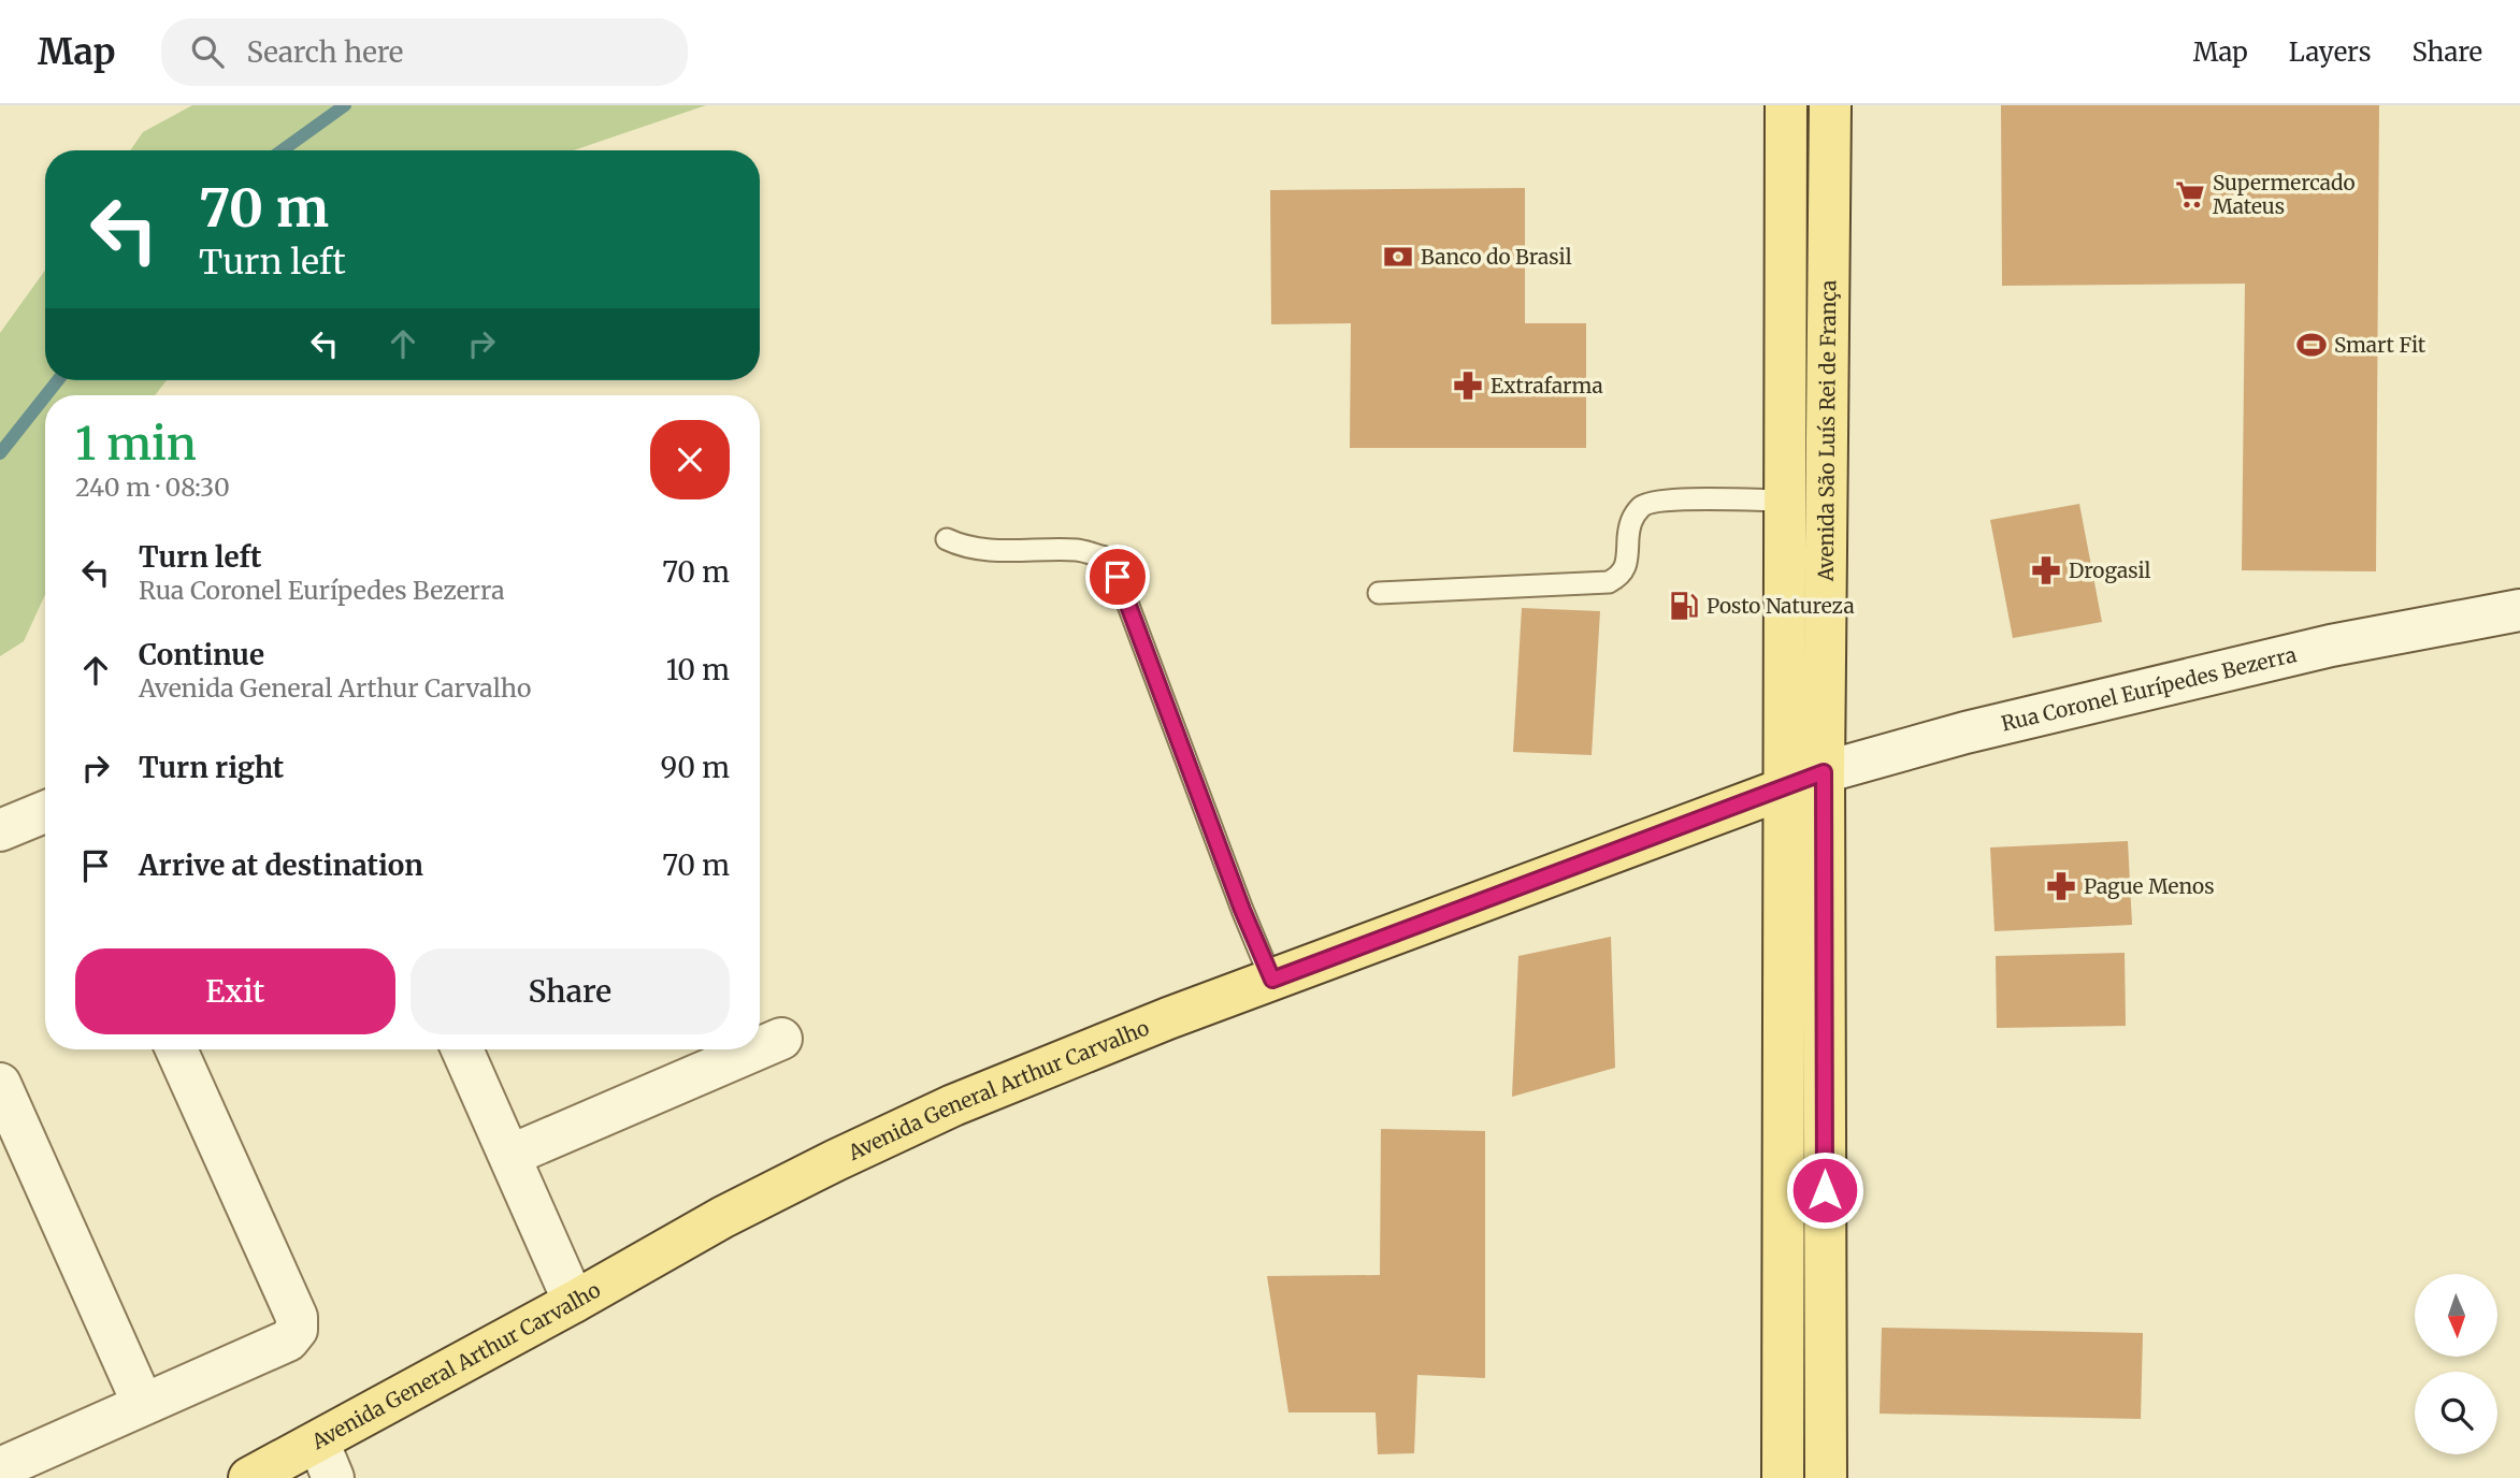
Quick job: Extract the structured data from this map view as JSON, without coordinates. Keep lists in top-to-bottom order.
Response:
{
  "streets": {
    "main road": ["Avenida São Luís Rei de França", "Avenida General Arthur Carvalho"],
    "street": ["Rua Coronel Eurípedes Bezerra"]
  },
  "crossings": [
    ["Avenida São Luís Rei de França", "Rua Coronel Eurípedes Bezerra"],
    ["Avenida São Luís Rei de França", "Avenida General Arthur Carvalho"],
    ["Rua Coronel Eurípedes Bezerra", "Avenida General Arthur Carvalho"]
  ],
  "places": {
    "supermarket": ["Supermercado Mateus"],
    "bank": ["Banco do Brasil"],
    "sports": ["Smart Fit"],
    "pharmacy": ["Extrafarma", "Drogasil", "Pague Menos"],
    "fuel station": ["Posto Natureza"]
  },
  "north": "bottom",
  "page": {
    "header": "Map",
    "search": "Search here",
    "nav": ["Map", "Layers", "Share"],
    "turn": ["70 m", "Turn left"],
    "heading": ["1 min", "240 m · 08:30"],
    "list": [
      {
        "name": "Turn left",
        "note": "Rua Coronel Eurípedes Bezerra",
        "value": "70 m"
      },
      {
        "name": "Continue",
        "note": "Avenida General Arthur Carvalho",
        "value": "10 m"
      },
      {
        "name": "Turn right",
        "value": "90 m"
      },
      {
        "name": "Arrive at destination",
        "value": "70 m"
      }
    ],
    "buttons": ["Exit", "Share"]
  }
}
